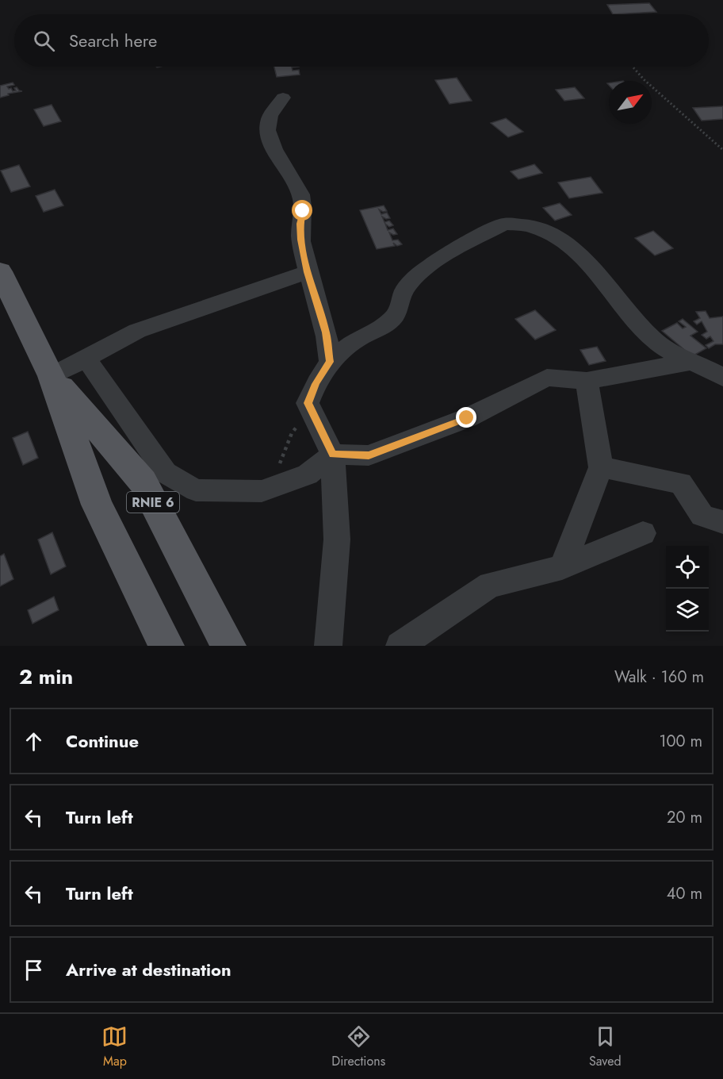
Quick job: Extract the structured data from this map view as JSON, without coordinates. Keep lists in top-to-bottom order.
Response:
{
  "streets": {
    "main road": ["RNIE 6"]
  },
  "north": "top right",
  "page": {
    "search": "Search here",
    "heading": ["2 min", "Walk · 160 m"],
    "list": [
      ["Continue", "100 m"],
      ["Turn left", "20 m"],
      ["Turn left", "40 m"],
      "Arrive at destination"
    ],
    "nav": ["Map", "Directions", "Saved"]
  }
}
